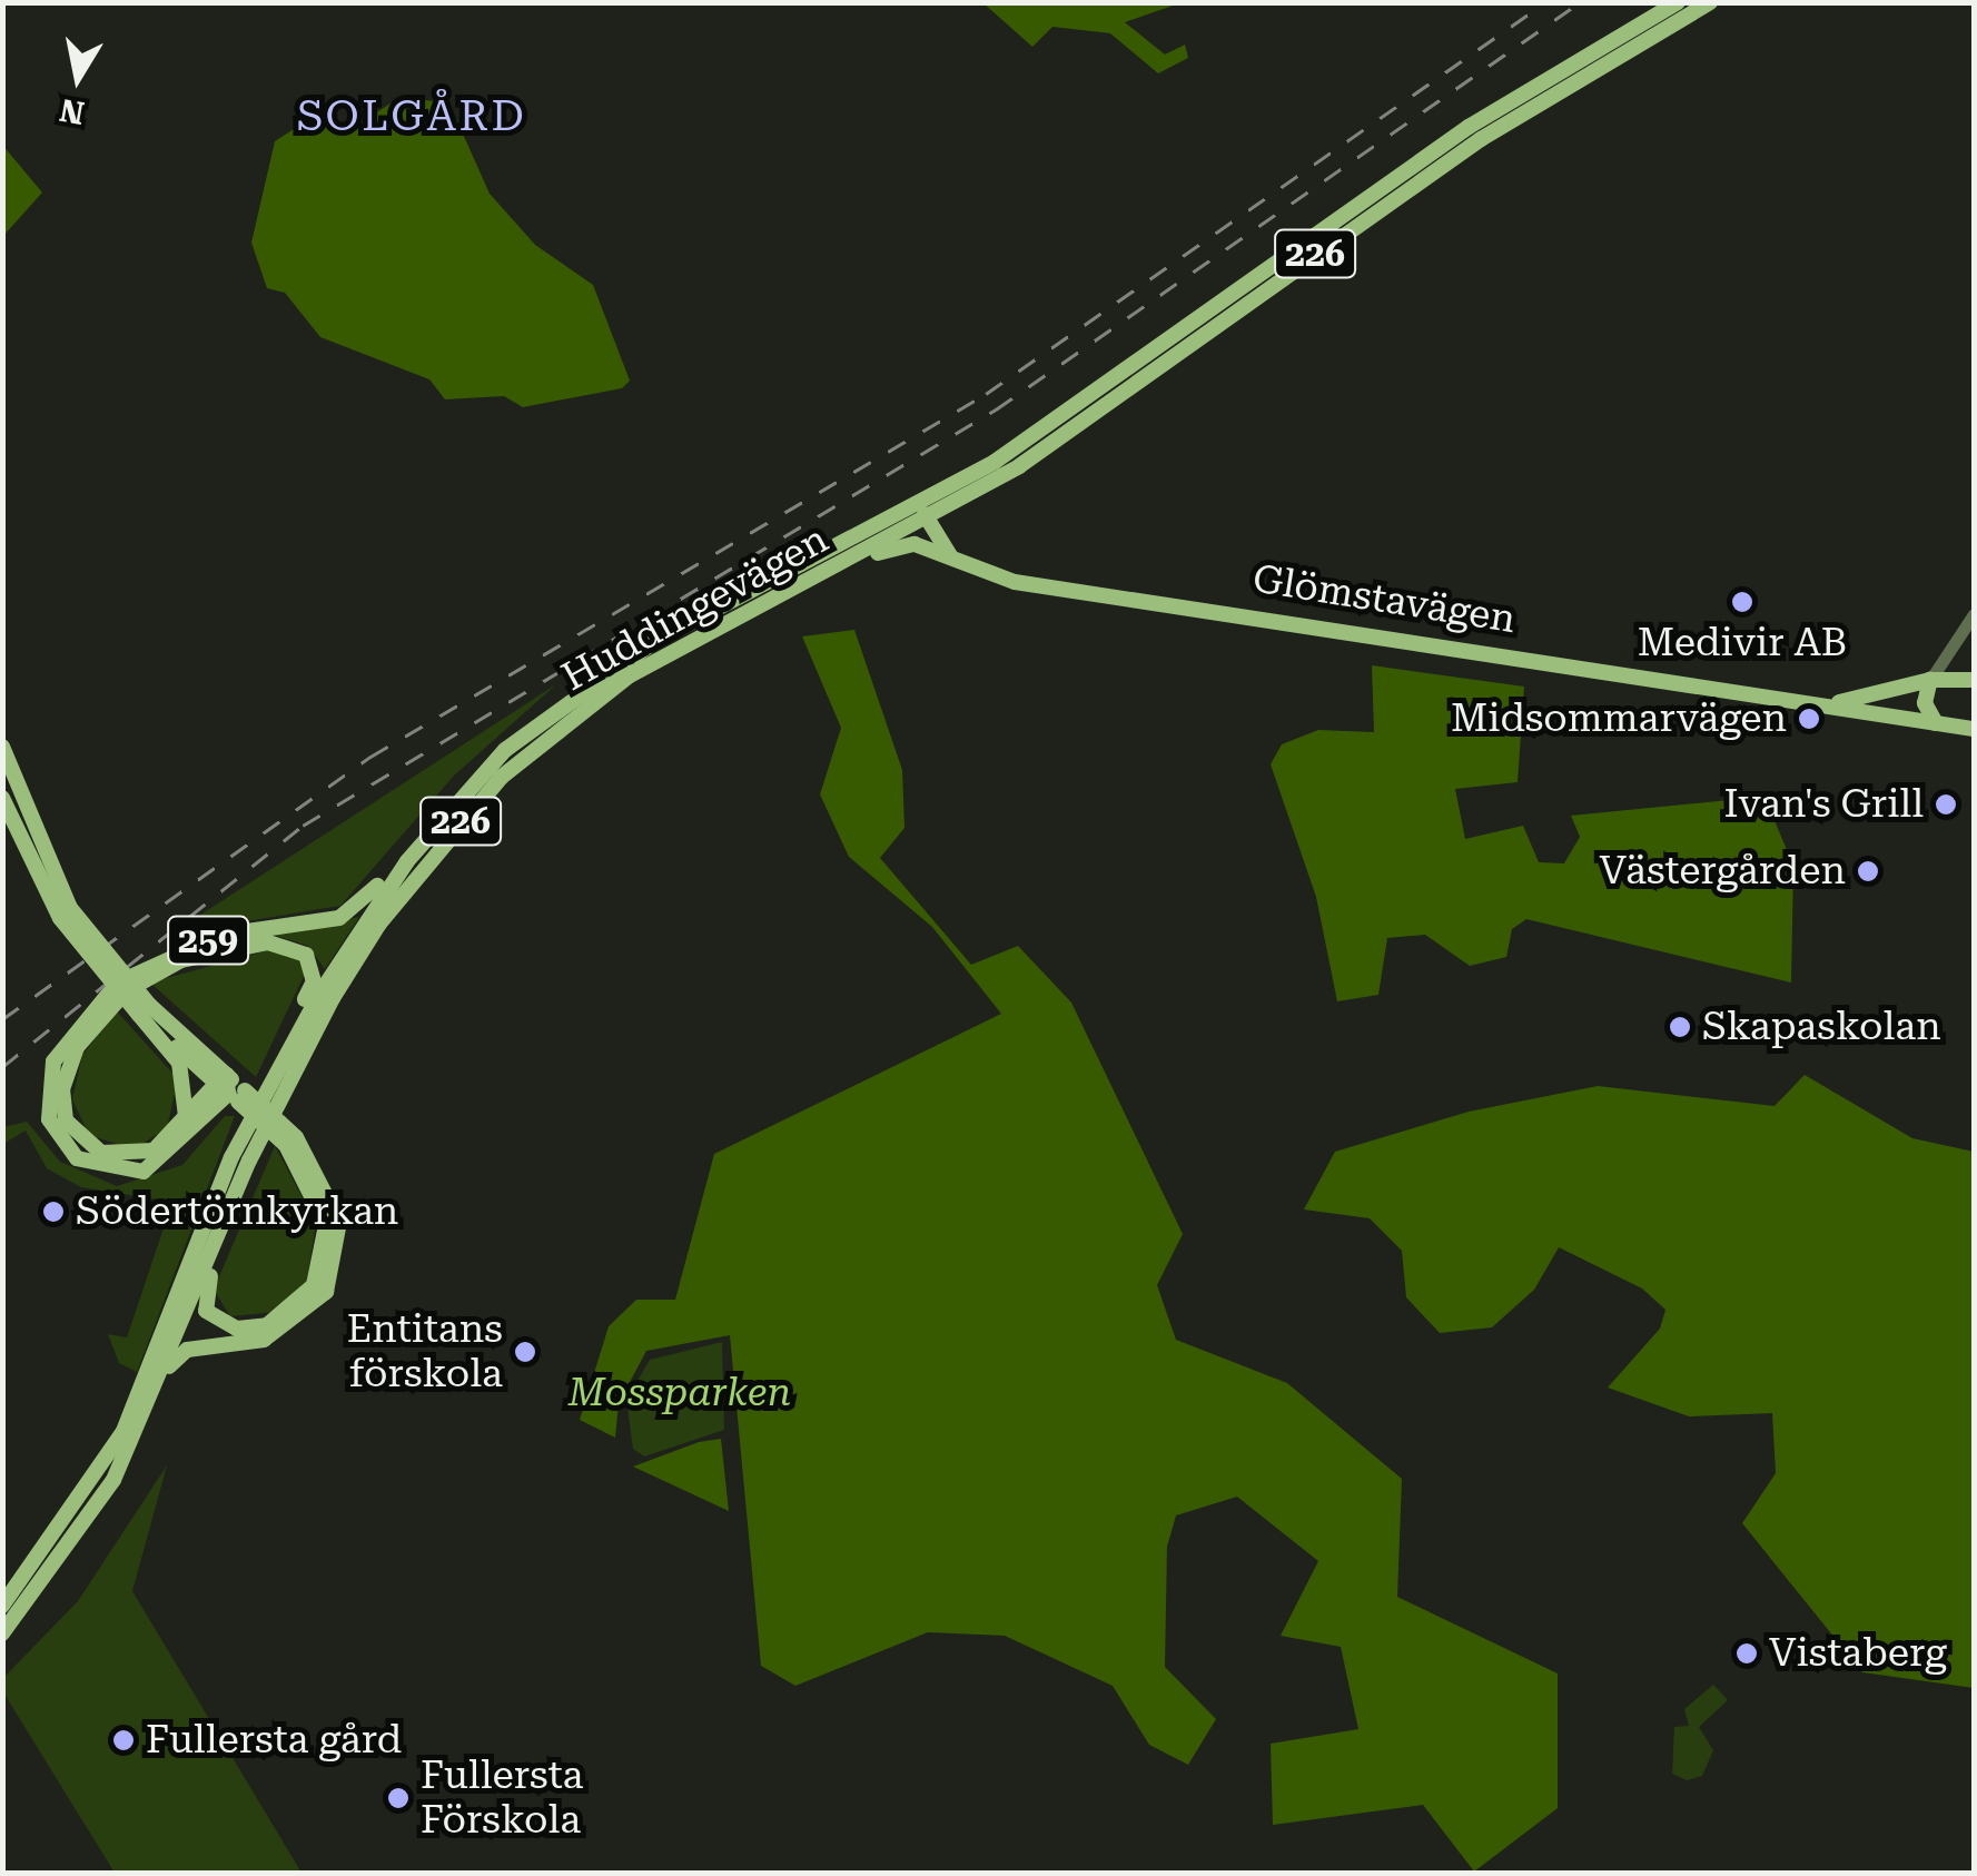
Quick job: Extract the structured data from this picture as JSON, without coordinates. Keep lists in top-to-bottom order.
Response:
{
  "streets": {
    "main road": [
      "226",
      "Glömstavägen",
      "Huddingevägen",
      "259"
    ]
  },
  "crossings": [
    ["Glömstavägen", "Huddingevägen"],
    ["Huddingevägen", "259"]
  ],
  "districts": ["SOLGÅRD"],
  "parks": ["Mossparken"],
  "places": [
    "Medivir AB",
    "Midsommarvägen",
    "Ivan's Grill",
    "Västergården",
    "Skapaskolan",
    "Södertörnkyrkan",
    "Entitans förskola",
    "Vistaberg",
    "Fullersta gård",
    "Fullersta Förskola"
  ],
  "north": "bottom"
}
